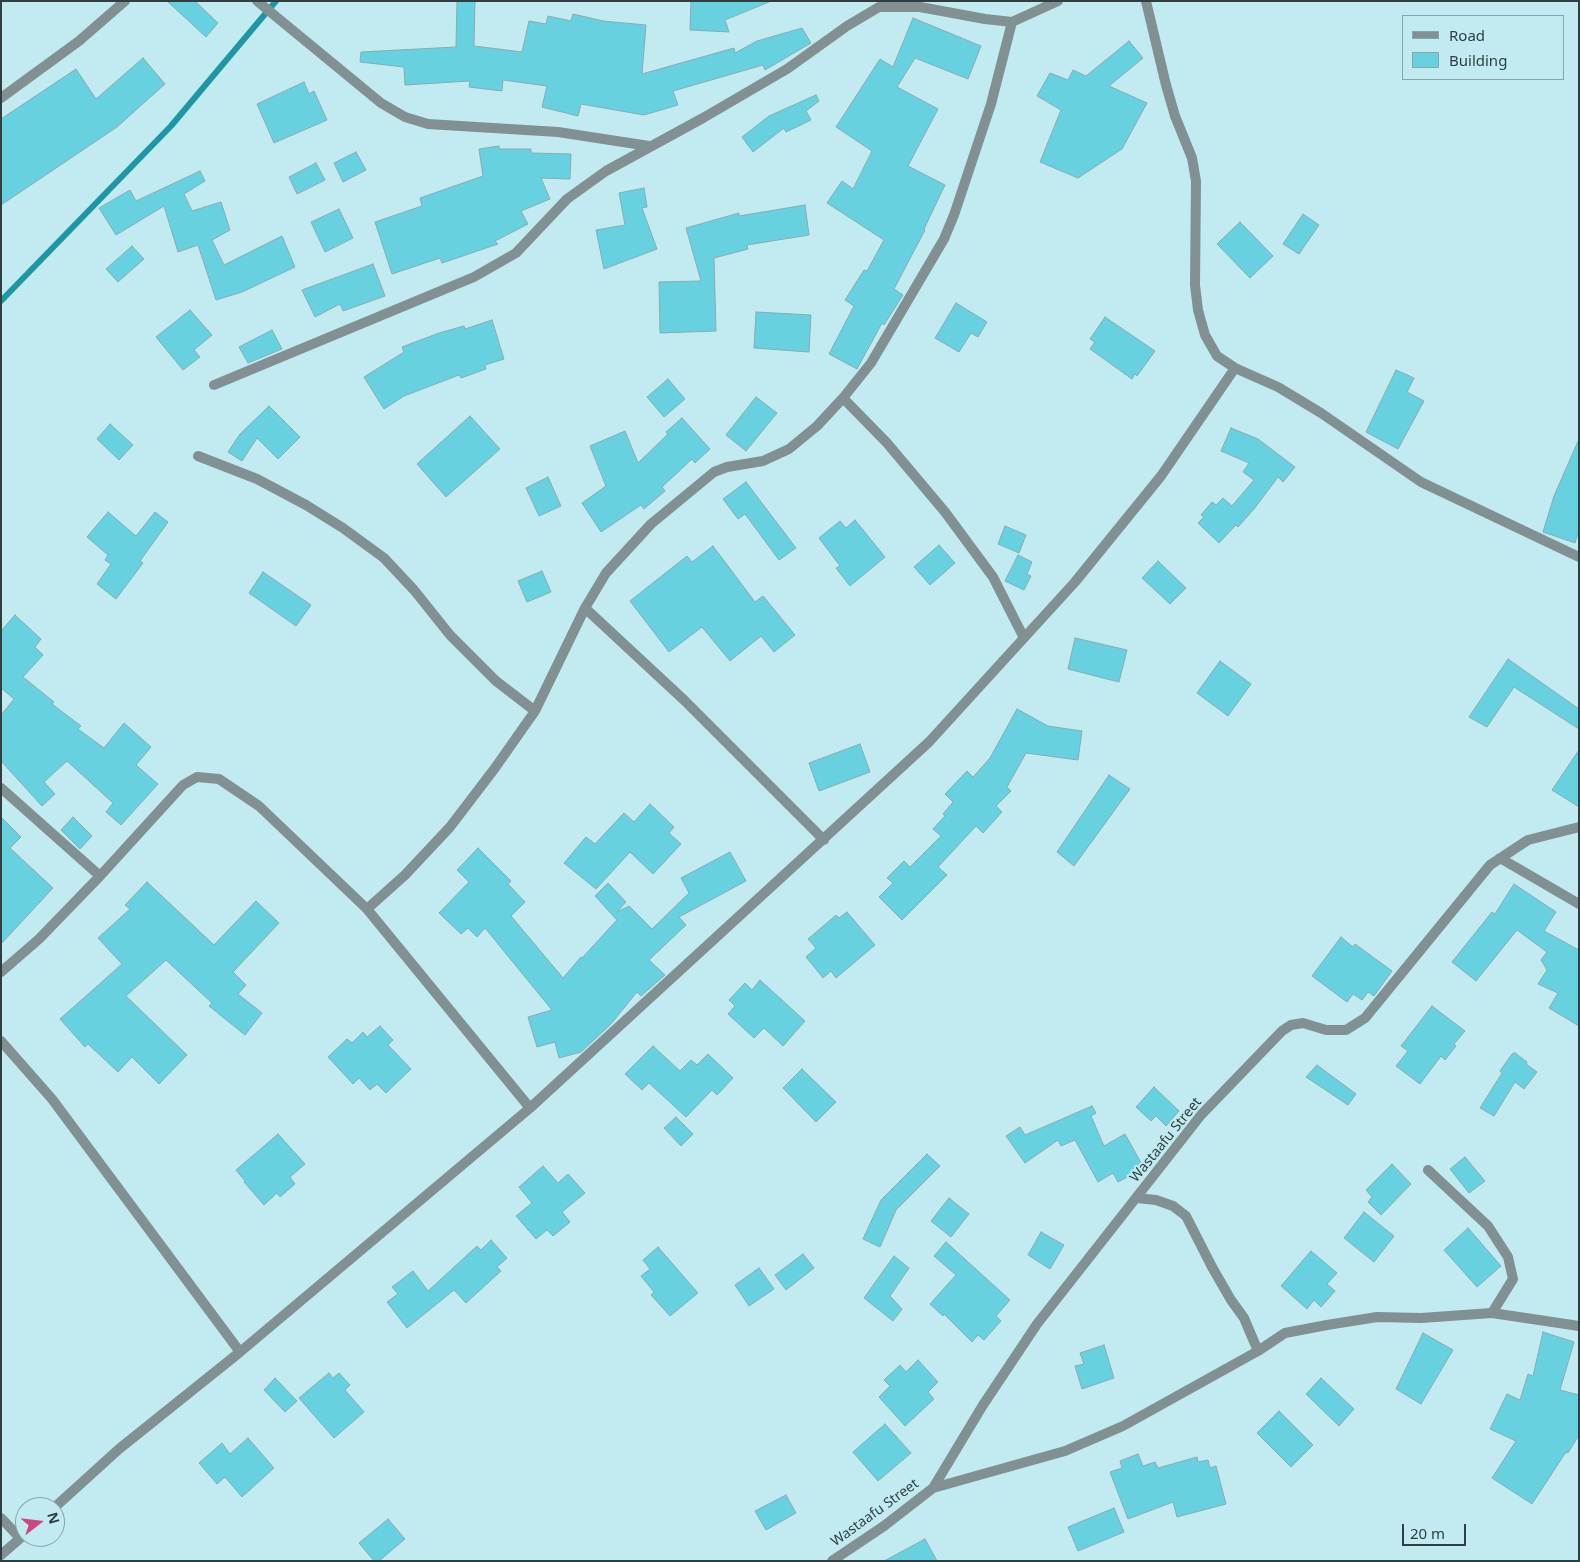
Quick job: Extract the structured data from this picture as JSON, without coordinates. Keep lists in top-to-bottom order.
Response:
{
  "streets": {
    "street": ["Wastaafu Street"]
  },
  "legend": ["Road", "Building"],
  "scale_bar": "20 m",
  "north": "right"
}
